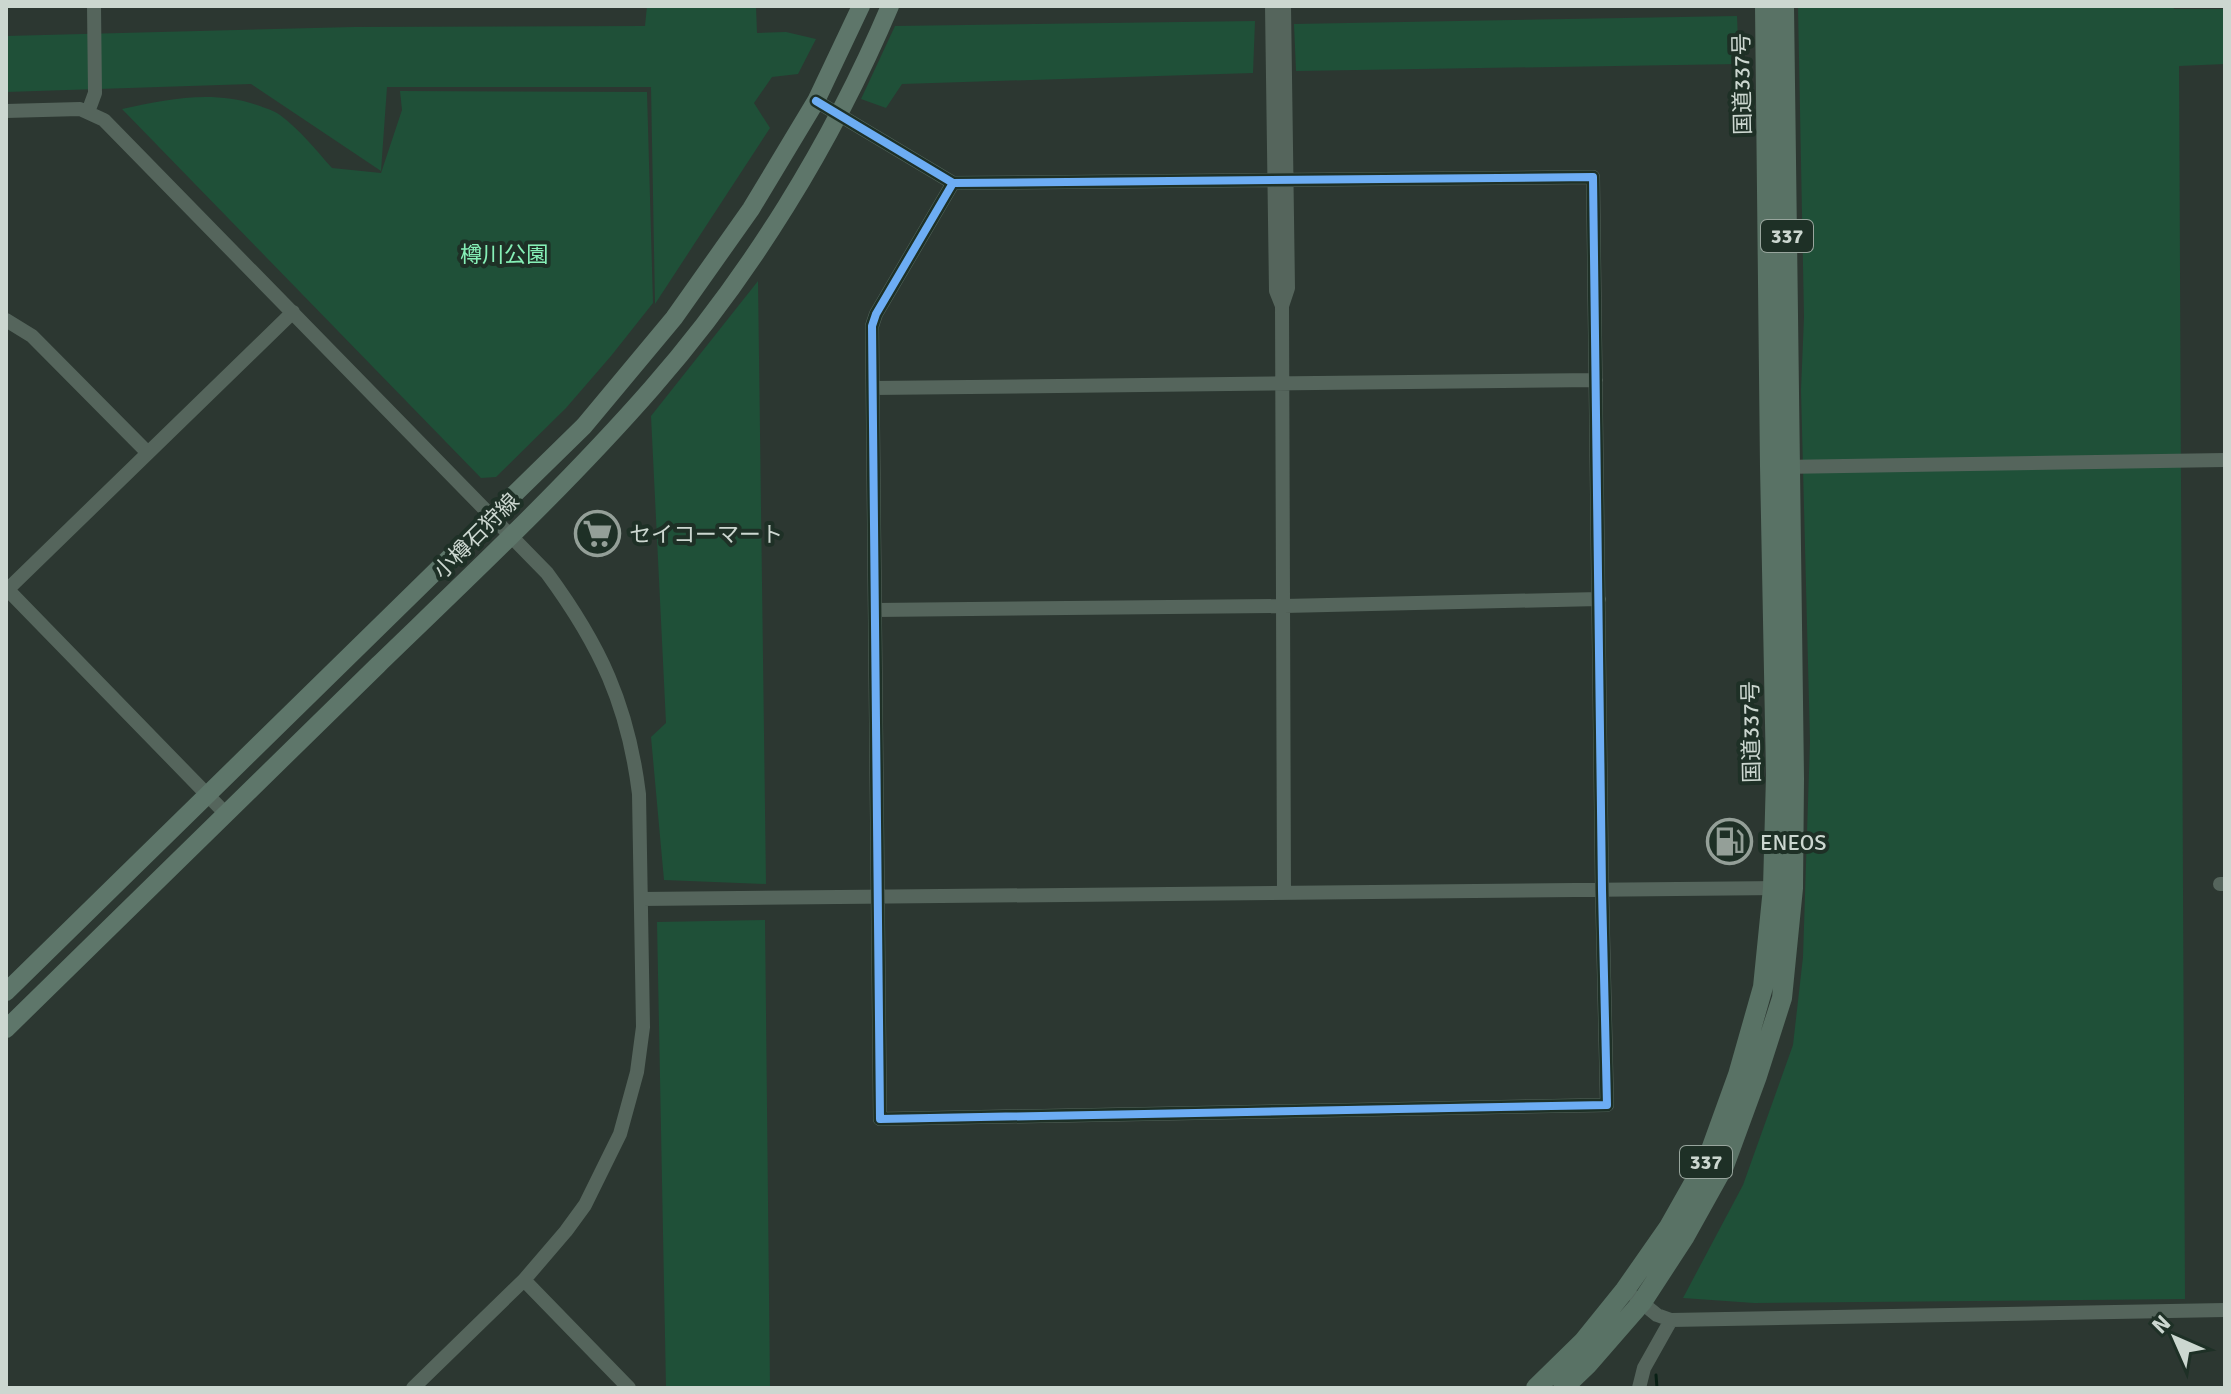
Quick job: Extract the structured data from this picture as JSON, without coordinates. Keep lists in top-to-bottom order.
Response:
{
  "streets": {
    "highway": ["国道337号", "337"],
    "main road": ["小樽石狩線"]
  },
  "parks": ["樽川公園"],
  "places": {
    "supermarket": ["セイコーマート"],
    "fuel station": ["ENEOS"]
  },
  "north": "top left"
}
